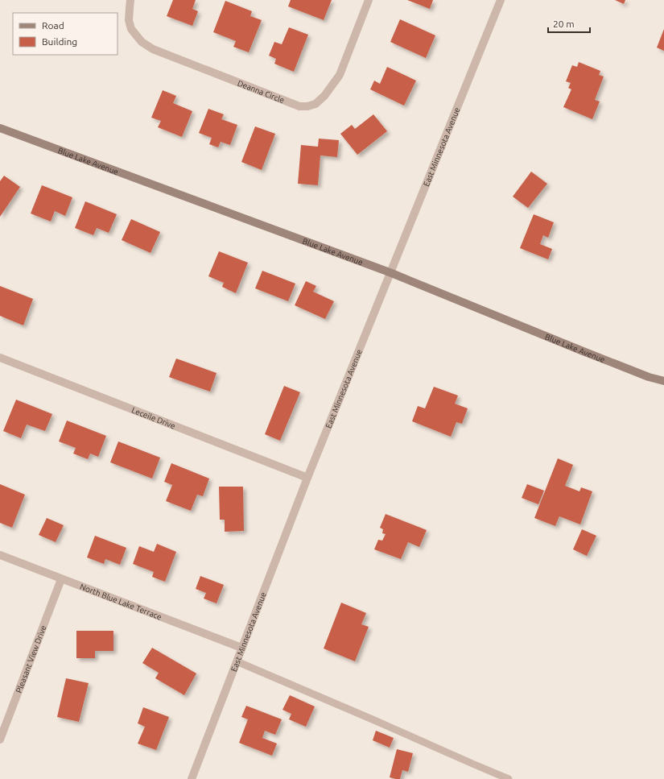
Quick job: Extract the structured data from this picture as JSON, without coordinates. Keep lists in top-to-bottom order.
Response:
{
  "streets": {
    "main road": ["Blue Lake Avenue"],
    "street": [
      "Deanna Circle",
      "East Minnesota Avenue",
      "Leceile Drive",
      "North Blue Lake Terrace",
      "Pleasant View Drive"
    ]
  },
  "crossings": [
    ["East Minnesota Avenue", "Blue Lake Avenue"],
    ["East Minnesota Avenue", "Leceile Drive"],
    ["East Minnesota Avenue", "North Blue Lake Terrace"],
    ["North Blue Lake Terrace", "Pleasant View Drive"]
  ],
  "legend": ["Road", "Building"],
  "scale_bar": "20 m"
}
